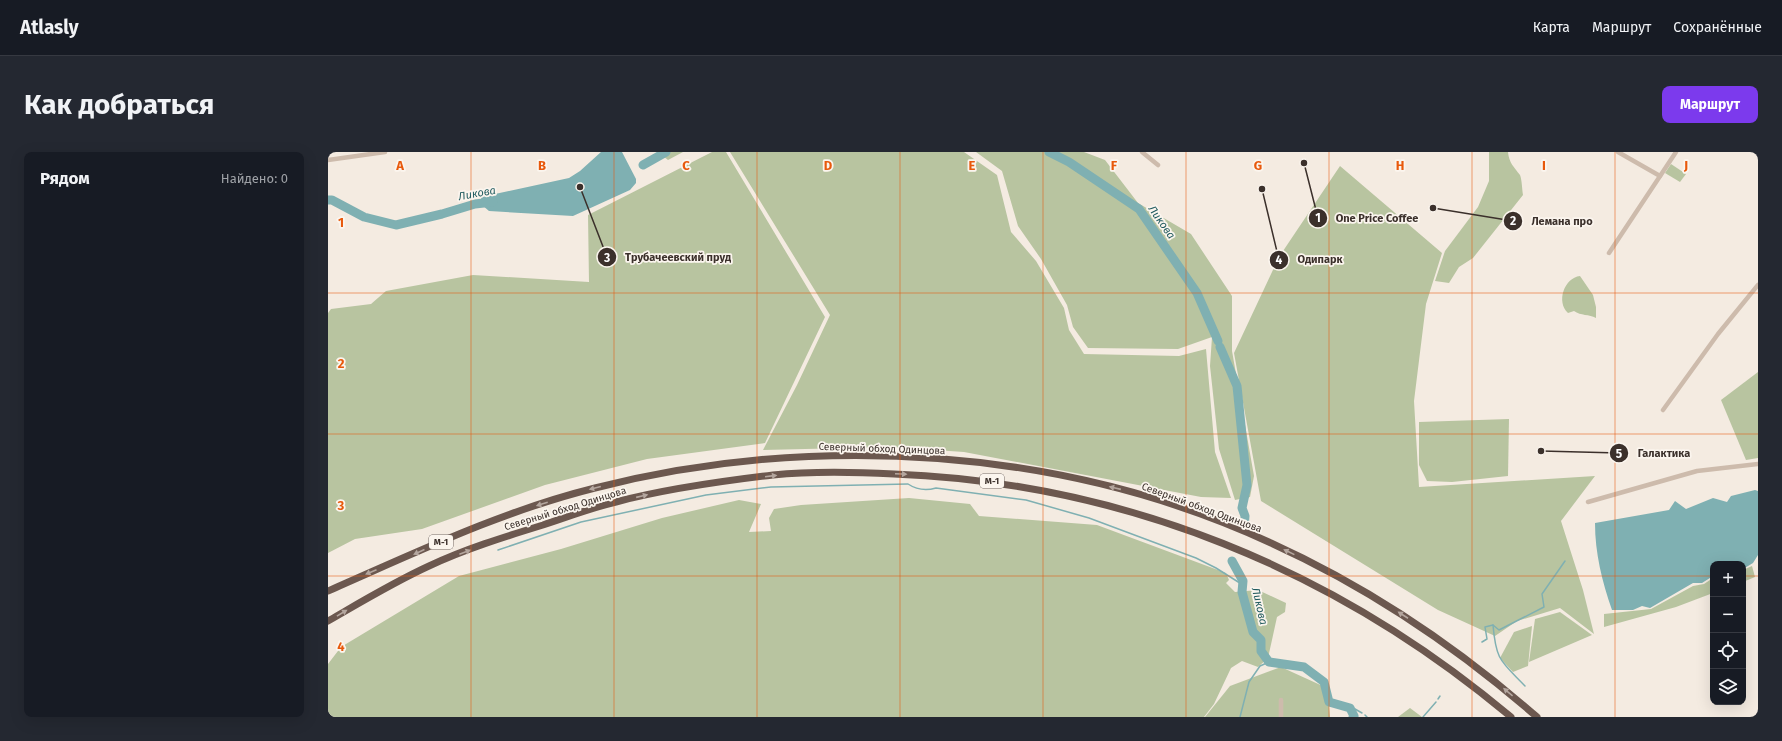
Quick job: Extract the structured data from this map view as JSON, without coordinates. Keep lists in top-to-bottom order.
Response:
{
  "streets": {
    "highway": ["Северный обход Одинцова", "М-1"]
  },
  "water": ["Ликова"],
  "places": [
    "One Price Coffee",
    "Трубачеевский пруд",
    "Одипарк",
    "Лемана про",
    "Галактика"
  ],
  "page": {
    "header": "Atlasly",
    "nav": ["Карта", "Маршрут", "Сохранённые"],
    "buttons": "Маршрут",
    "title": "Как добраться",
    "heading": ["Рядом", "Найдено: 0"],
    "map_buttons": ["+", "−"]
  },
  "grid": {
    "columns": [
      "A",
      "B",
      "C",
      "D",
      "E",
      "F",
      "G",
      "H",
      "I",
      "J"
    ],
    "rows": [
      "1",
      "2",
      "3",
      "4"
    ]
  }
}
